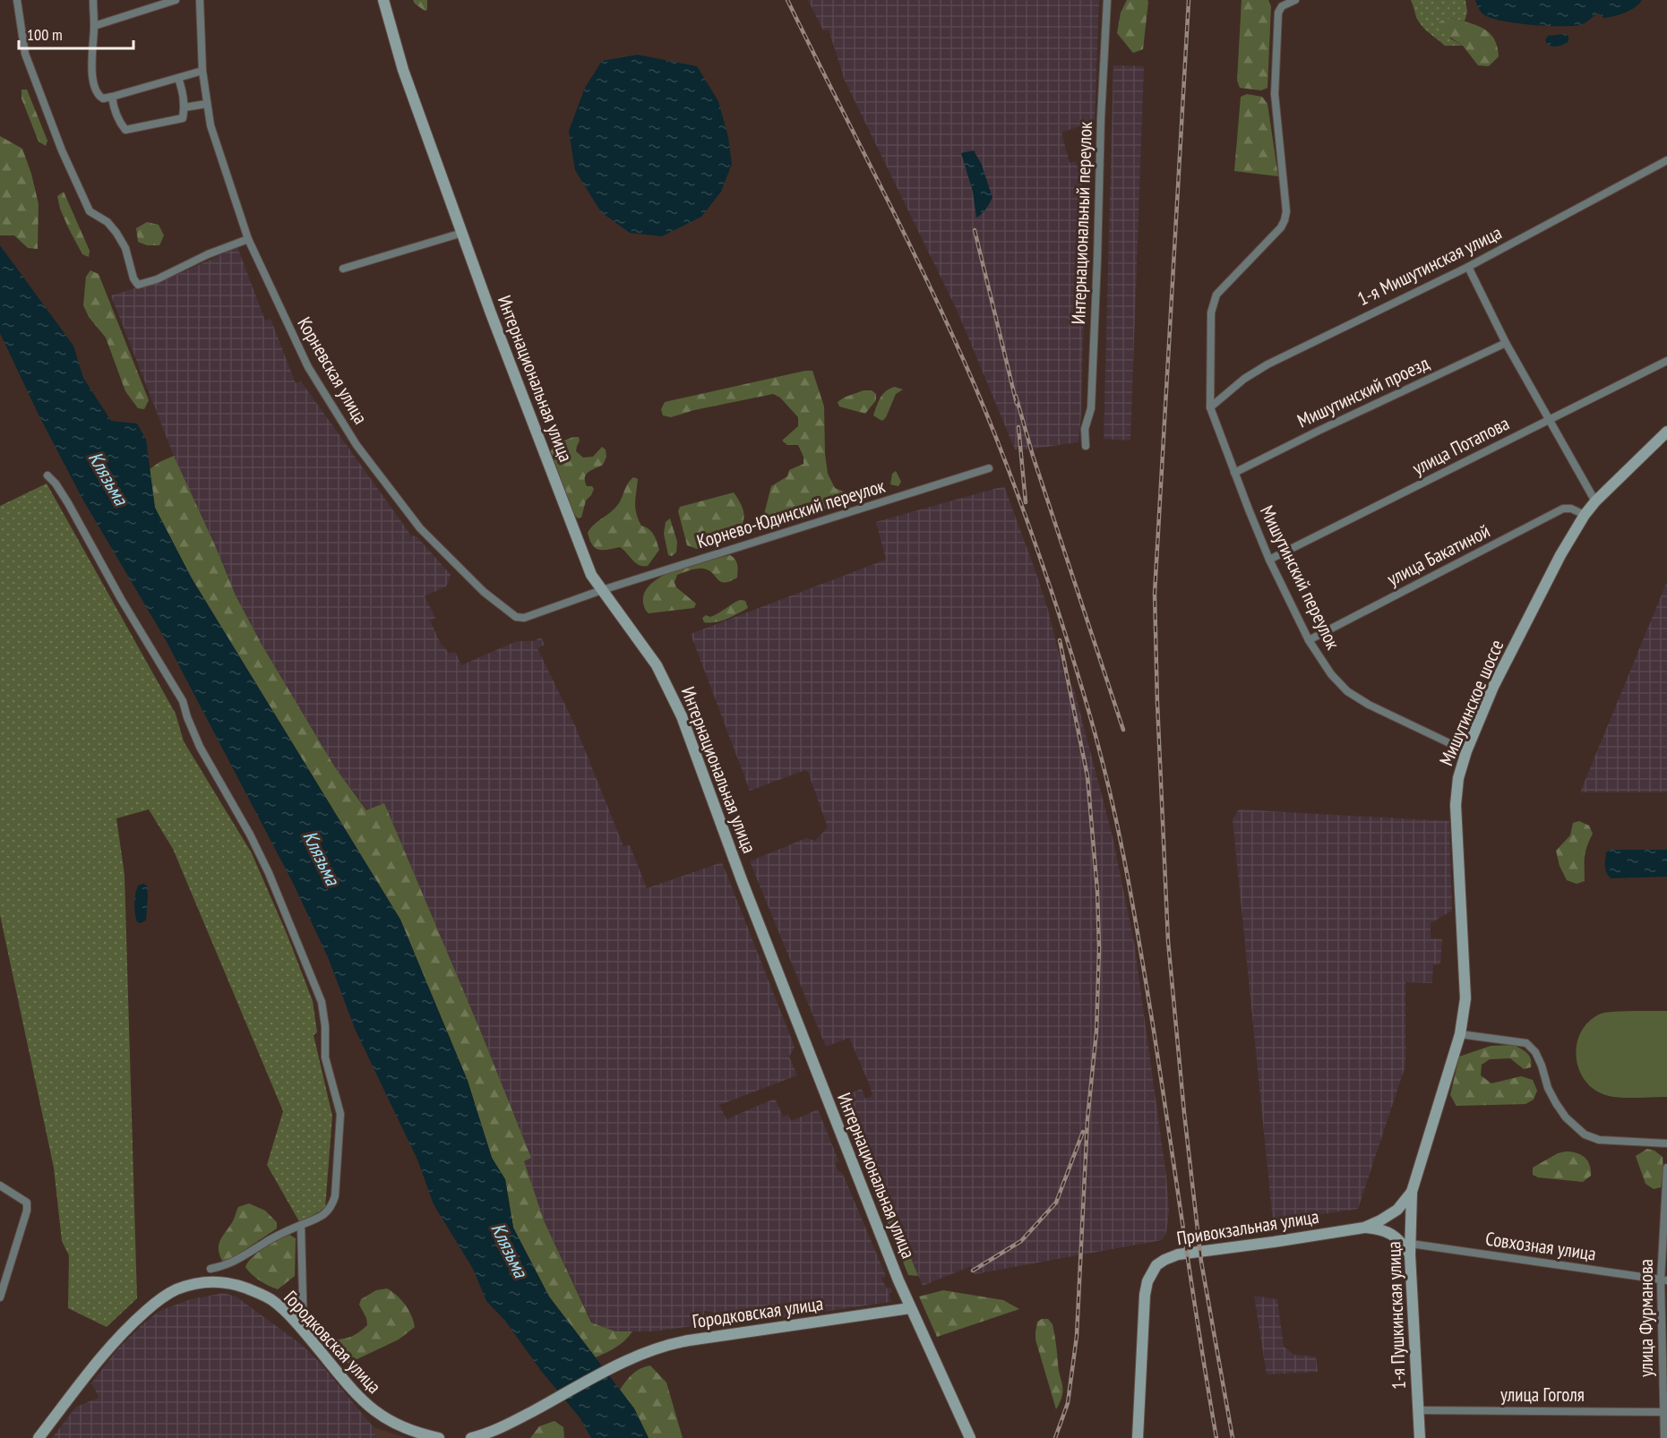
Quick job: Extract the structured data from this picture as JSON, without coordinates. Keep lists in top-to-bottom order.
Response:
{
  "streets": {
    "main road": [
      "Интернациональная улица",
      "Мишутинское шоссе",
      "Привокзальная улица",
      "Городковская улица",
      "1-я Пушкинская улица"
    ],
    "street": [
      "Интернациональный переулок",
      "1-я Мишутинская улица",
      "Корневская улица",
      "Мишутинский проезд",
      "улица Потапова",
      "Корнево-Юдинский переулок",
      "улица Бакатиной",
      "Мишутинский переулок",
      "Совхозная улица",
      "улица Фурманова",
      "улица Гоголя"
    ]
  },
  "crossings": [
    ["1-я Мишутинская улица", "Мишутинский переулок"],
    ["Корневская улица", "Интернациональная улица"],
    ["Корневская улица", "Корнево-Юдинский переулок"],
    ["Интернациональная улица", "Корнево-Юдинский переулок"],
    ["Интернациональная улица", "Городковская улица"],
    ["Мишутинский проезд", "Мишутинский переулок"],
    ["улица Потапова", "Мишутинский переулок"],
    ["улица Бакатиной", "Мишутинский переулок"],
    ["улица Бакатиной", "Мишутинское шоссе"],
    ["Мишутинский переулок", "Мишутинское шоссе"],
    ["Мишутинское шоссе", "Привокзальная улица"],
    ["Мишутинское шоссе", "1-я Пушкинская улица"],
    ["Привокзальная улица", "1-я Пушкинская улица"],
    ["Совхозная улица", "1-я Пушкинская улица"],
    ["Совхозная улица", "улица Фурманова"],
    ["1-я Пушкинская улица", "улица Гоголя"],
    ["улица Фурманова", "улица Гоголя"]
  ],
  "water": ["Клязьма"],
  "scale_bar": "100 m"
}
